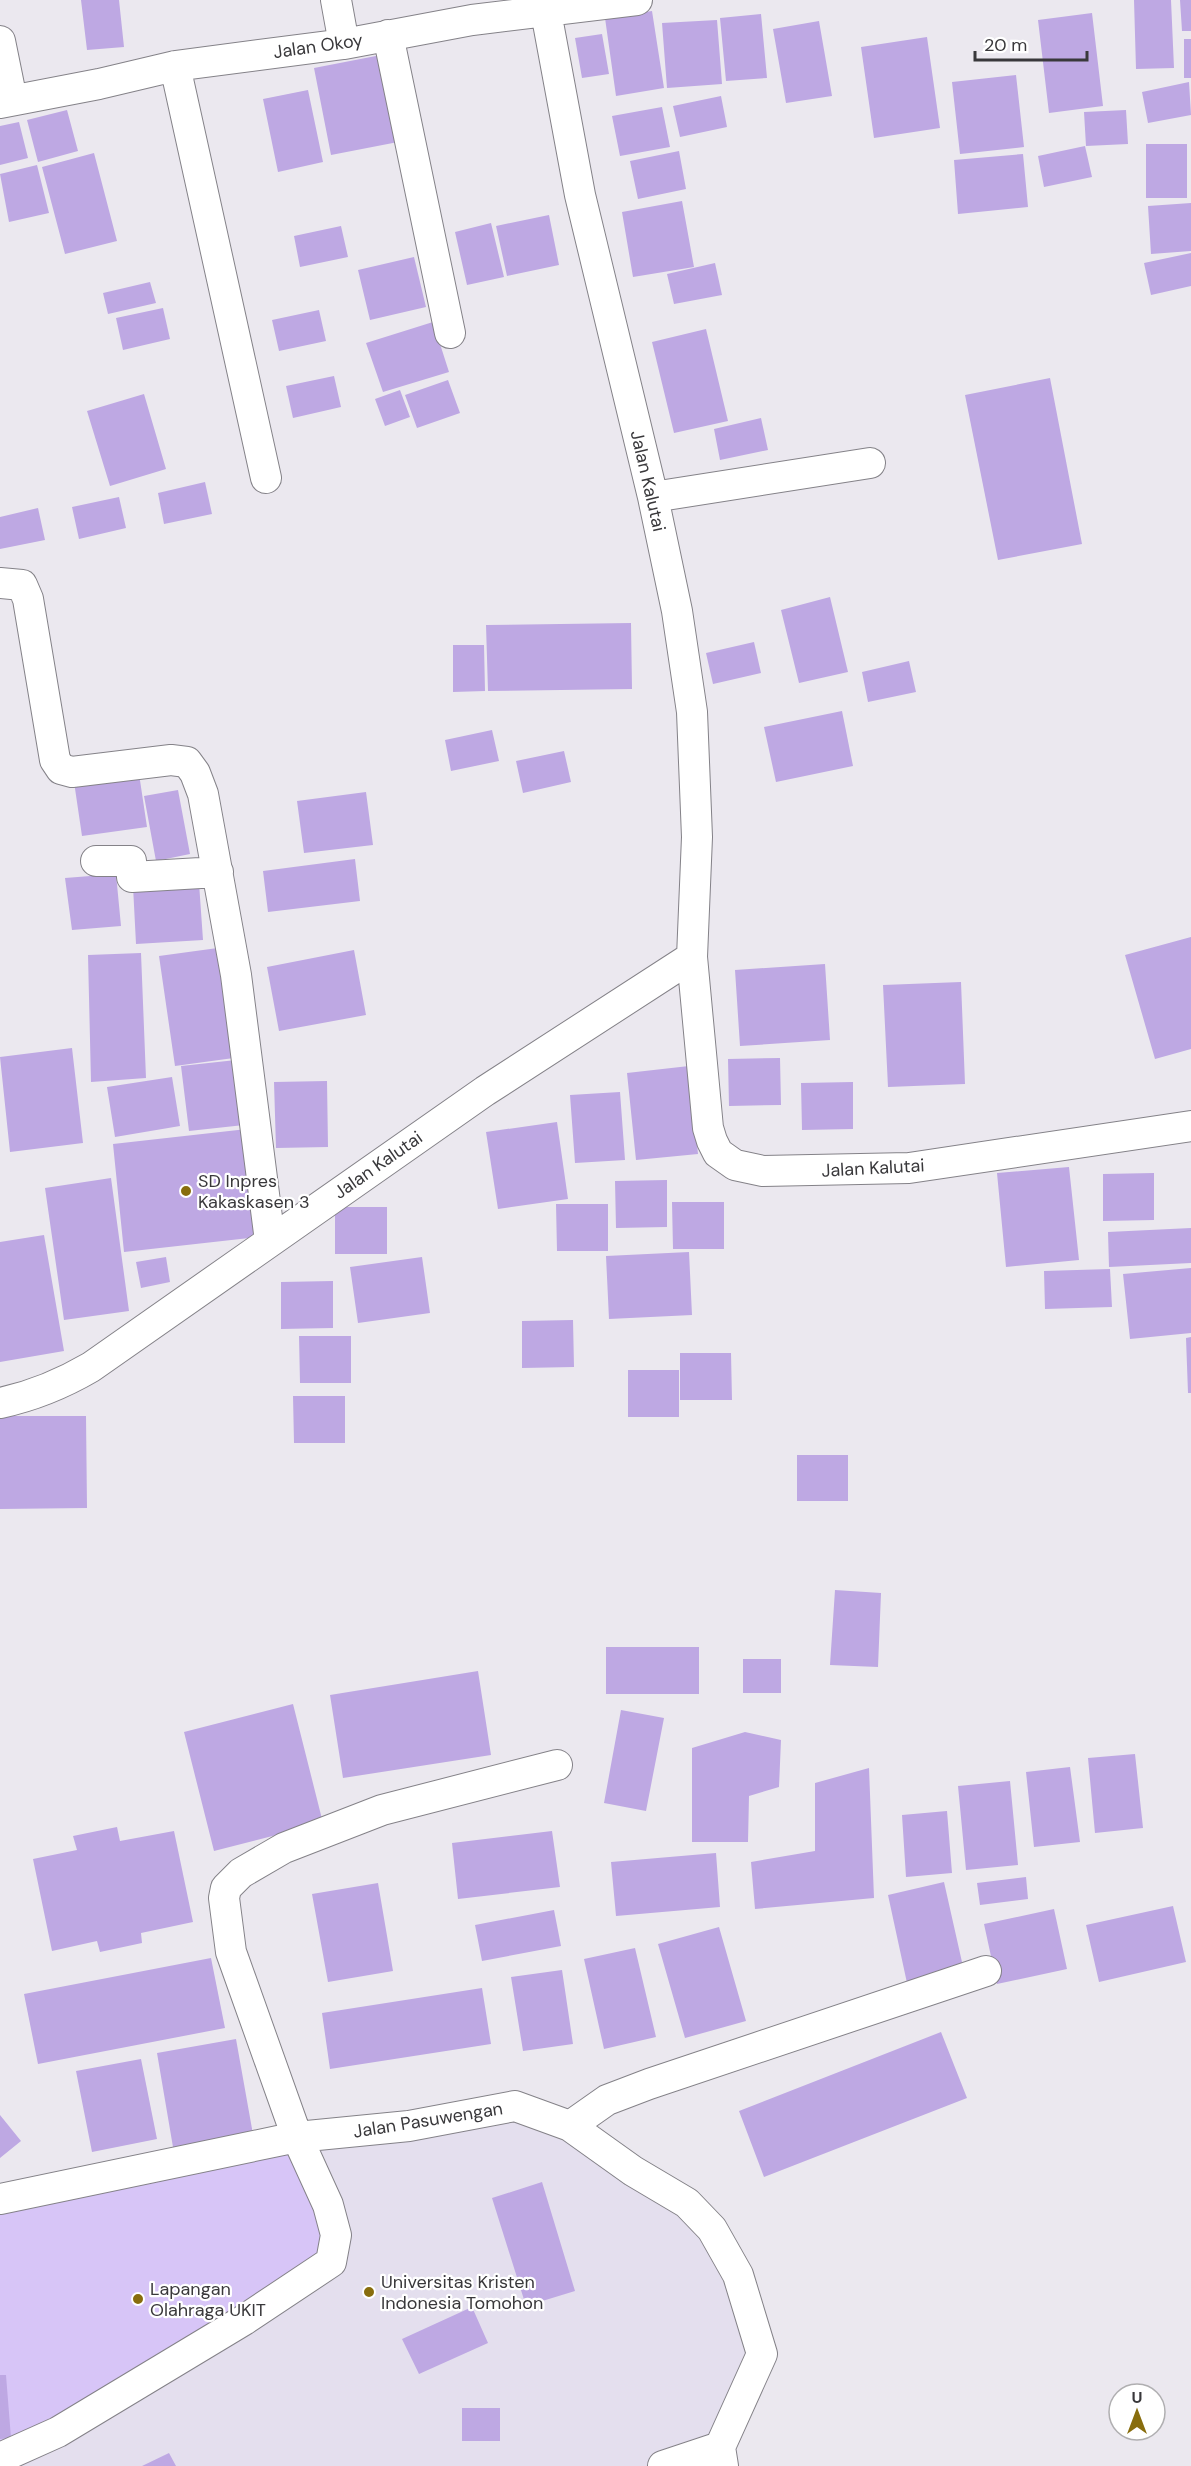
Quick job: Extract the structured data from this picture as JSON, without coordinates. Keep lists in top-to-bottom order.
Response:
{
  "streets": {
    "street": ["Jalan Okoy", "Jalan Kalutai", "Jalan Pasuwengan"]
  },
  "crossings": [
    ["Jalan Okoy", "Jalan Kalutai"]
  ],
  "places": ["SD Inpres Kakaskasen 3", "Universitas Kristen Indonesia Tomohon", "Lapangan Olahraga UKIT"],
  "scale_bar": "20 m",
  "north": "top"
}
